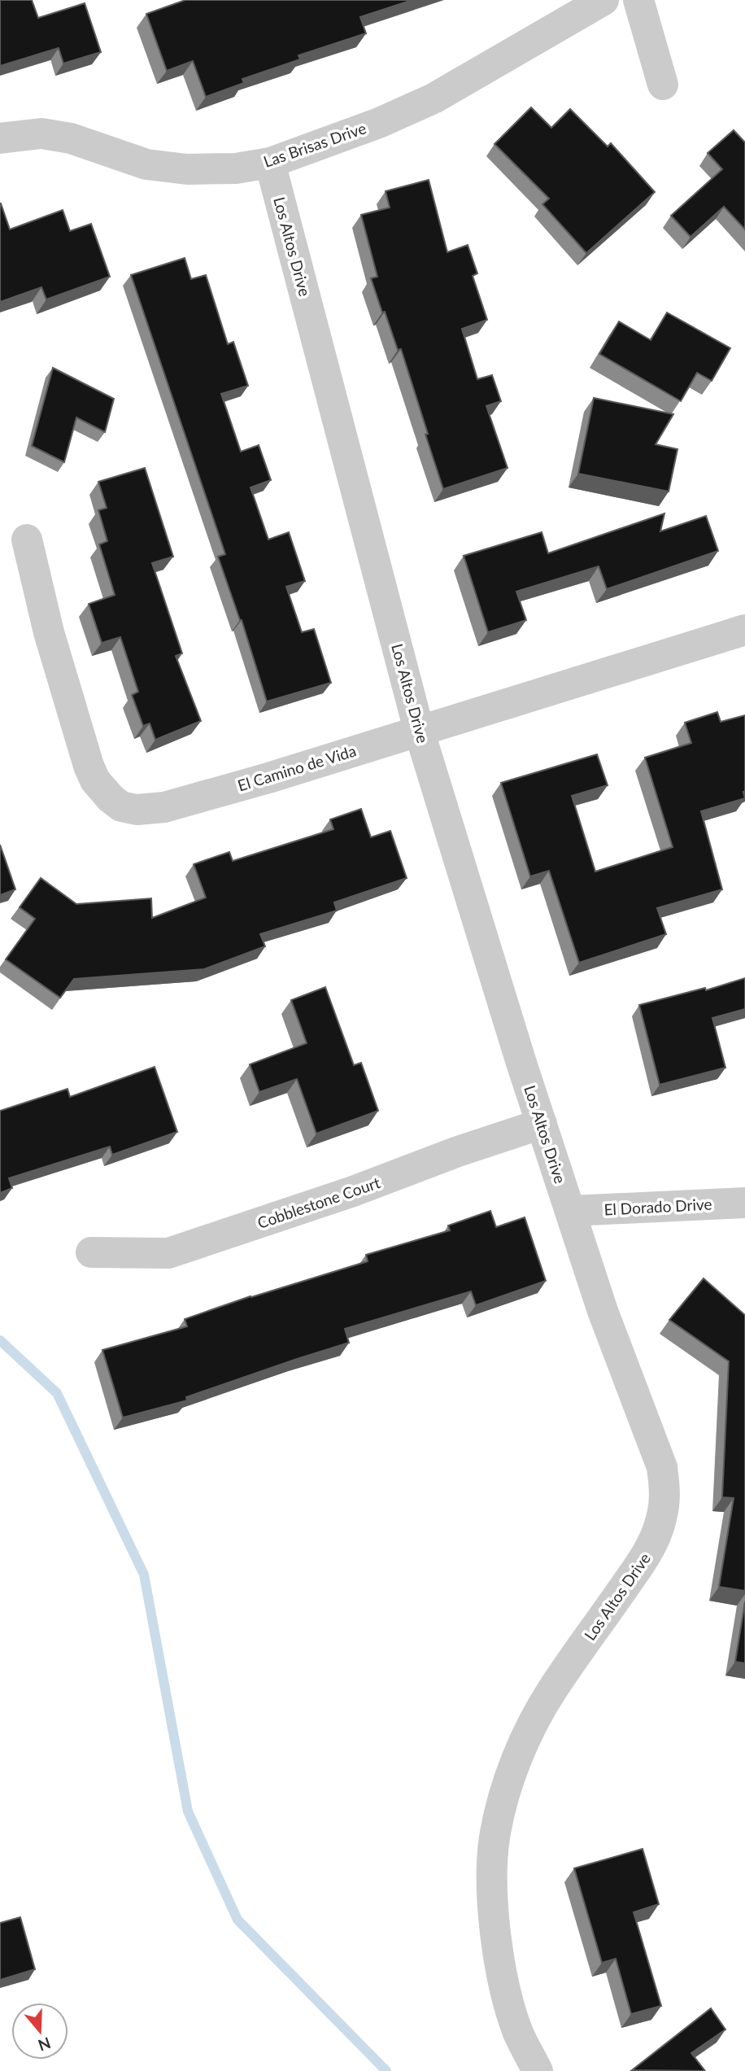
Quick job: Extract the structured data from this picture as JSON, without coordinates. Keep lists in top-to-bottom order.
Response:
{
  "streets": {
    "street": [
      "Las Brisas Drive",
      "Los Altos Drive",
      "El Camino de Vida",
      "Cobblestone Court",
      "El Dorado Drive"
    ]
  },
  "crossings": [
    ["Las Brisas Drive", "Los Altos Drive"],
    ["Los Altos Drive", "El Camino de Vida"],
    ["Los Altos Drive", "Cobblestone Court"],
    ["Los Altos Drive", "El Dorado Drive"]
  ],
  "north": "bottom"
}
